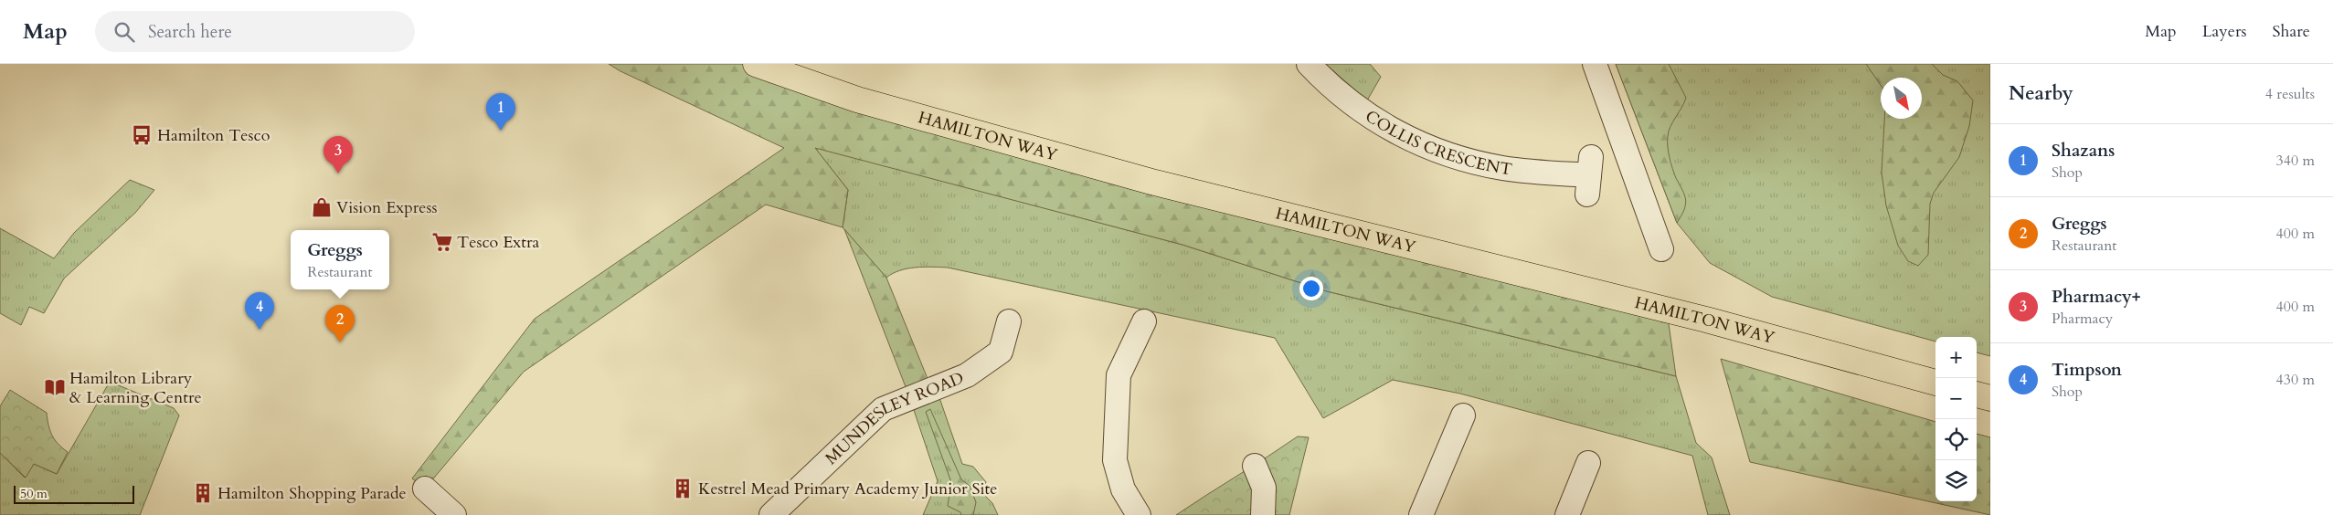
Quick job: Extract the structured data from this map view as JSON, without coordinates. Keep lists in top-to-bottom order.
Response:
{
  "streets": {
    "highway": ["HAMILTON WAY"],
    "street": ["COLLIS CRESCENT", "MUNDESLEY ROAD"]
  },
  "places": {
    "bus stop": ["Hamilton Tesco"],
    "shop": ["Vision Express"],
    "supermarket": ["Tesco Extra"],
    "library": ["Hamilton Library & Learning Centre"],
    "building": ["Kestrel Mead Primary Academy Junior Site", "Hamilton Shopping Parade"]
  },
  "scale_bar": "50 m",
  "north": "bottom right",
  "page": {
    "header": "Map",
    "search": "Search here",
    "nav": ["Map", "Layers", "Share"],
    "heading": ["Nearby", "4 results"],
    "pins": [
      "1",
      "3",
      "4",
      "2"
    ],
    "list": [
      {
        "mark": "1",
        "name": "Shazans",
        "note": "Shop",
        "value": "340 m"
      },
      {
        "mark": "2",
        "name": "Greggs",
        "note": "Restaurant",
        "value": "400 m"
      },
      {
        "mark": "3",
        "name": "Pharmacy+",
        "note": "Pharmacy",
        "value": "400 m"
      },
      {
        "mark": "4",
        "name": "Timpson",
        "note": "Shop",
        "value": "430 m"
      }
    ],
    "popup": ["Greggs", "Restaurant"],
    "map_buttons": ["+", "−"],
    "scale": "50 m"
  }
}
